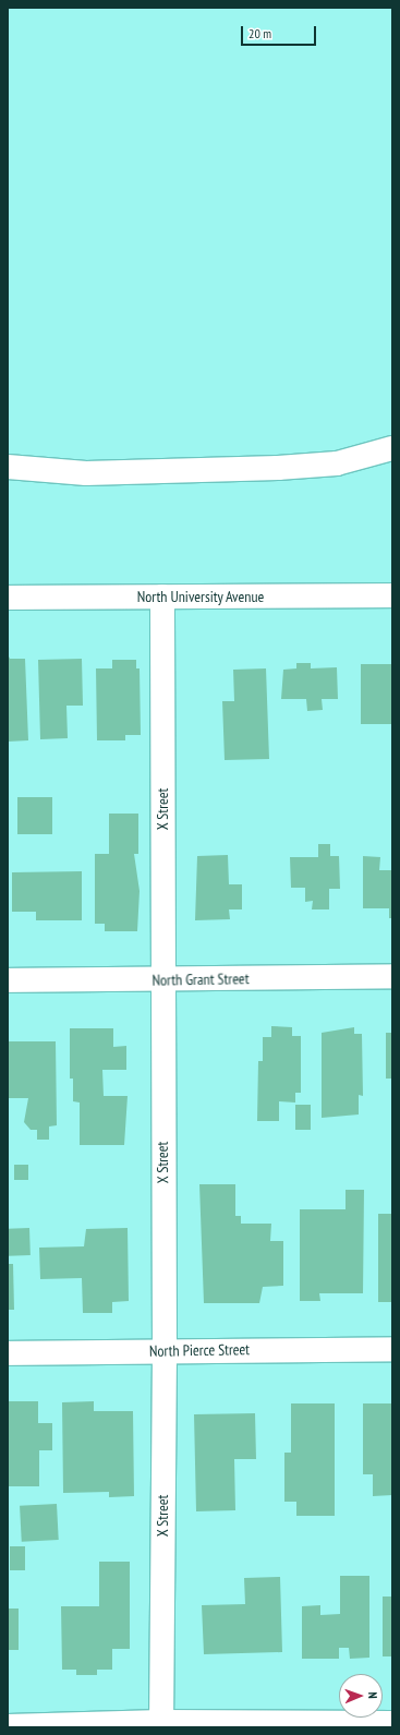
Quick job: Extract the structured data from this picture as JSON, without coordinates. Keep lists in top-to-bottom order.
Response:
{
  "streets": {
    "street": [
      "North University Avenue",
      "X Street",
      "North Grant Street",
      "North Pierce Street"
    ]
  },
  "crossings": [
    ["North University Avenue", "X Street"],
    ["X Street", "North Grant Street"],
    ["X Street", "North Pierce Street"]
  ],
  "scale_bar": "20 m",
  "north": "right"
}
